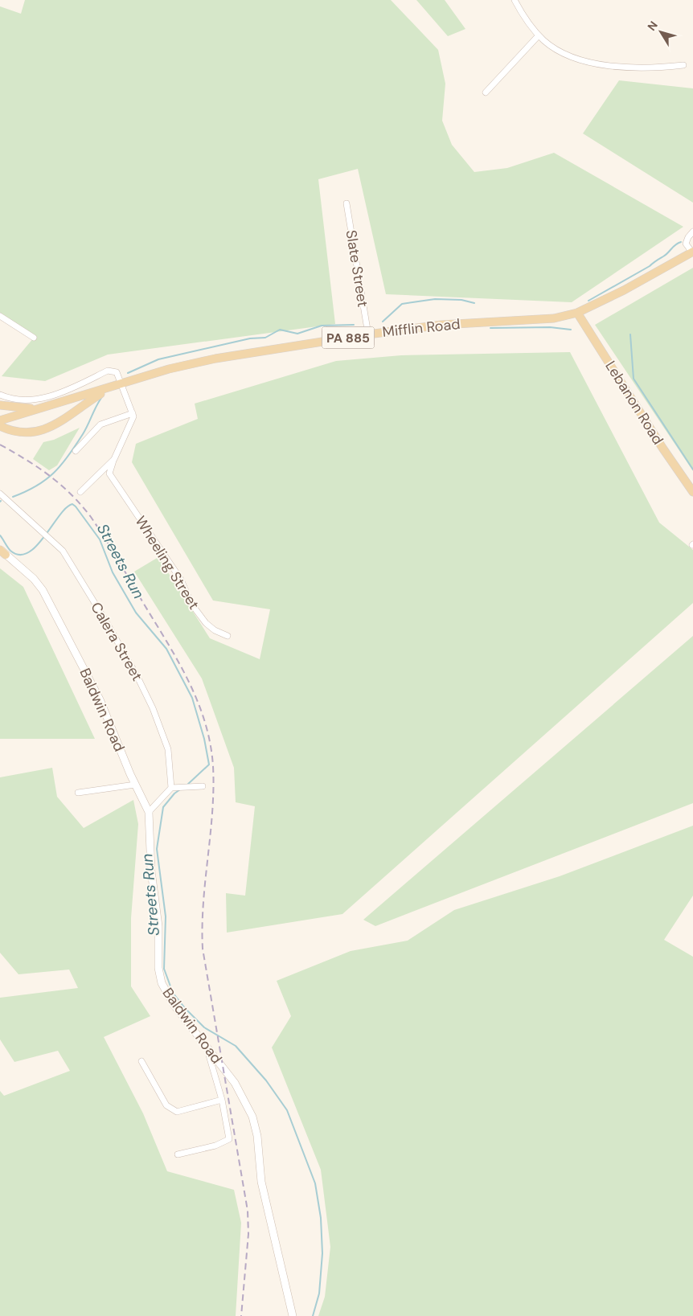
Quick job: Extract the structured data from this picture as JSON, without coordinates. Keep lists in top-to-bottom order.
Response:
{
  "streets": {
    "main road": [
      "Mifflin Road",
      "PA 885",
      "Lebanon Road",
      "Baldwin Road"
    ],
    "street": ["Slate Street", "Wheeling Street", "Calera Street"]
  },
  "crossings": [
    ["Slate Street", "Mifflin Road"],
    ["Mifflin Road", "Lebanon Road"]
  ],
  "water": ["Streets Run"],
  "north": "top left"
}
